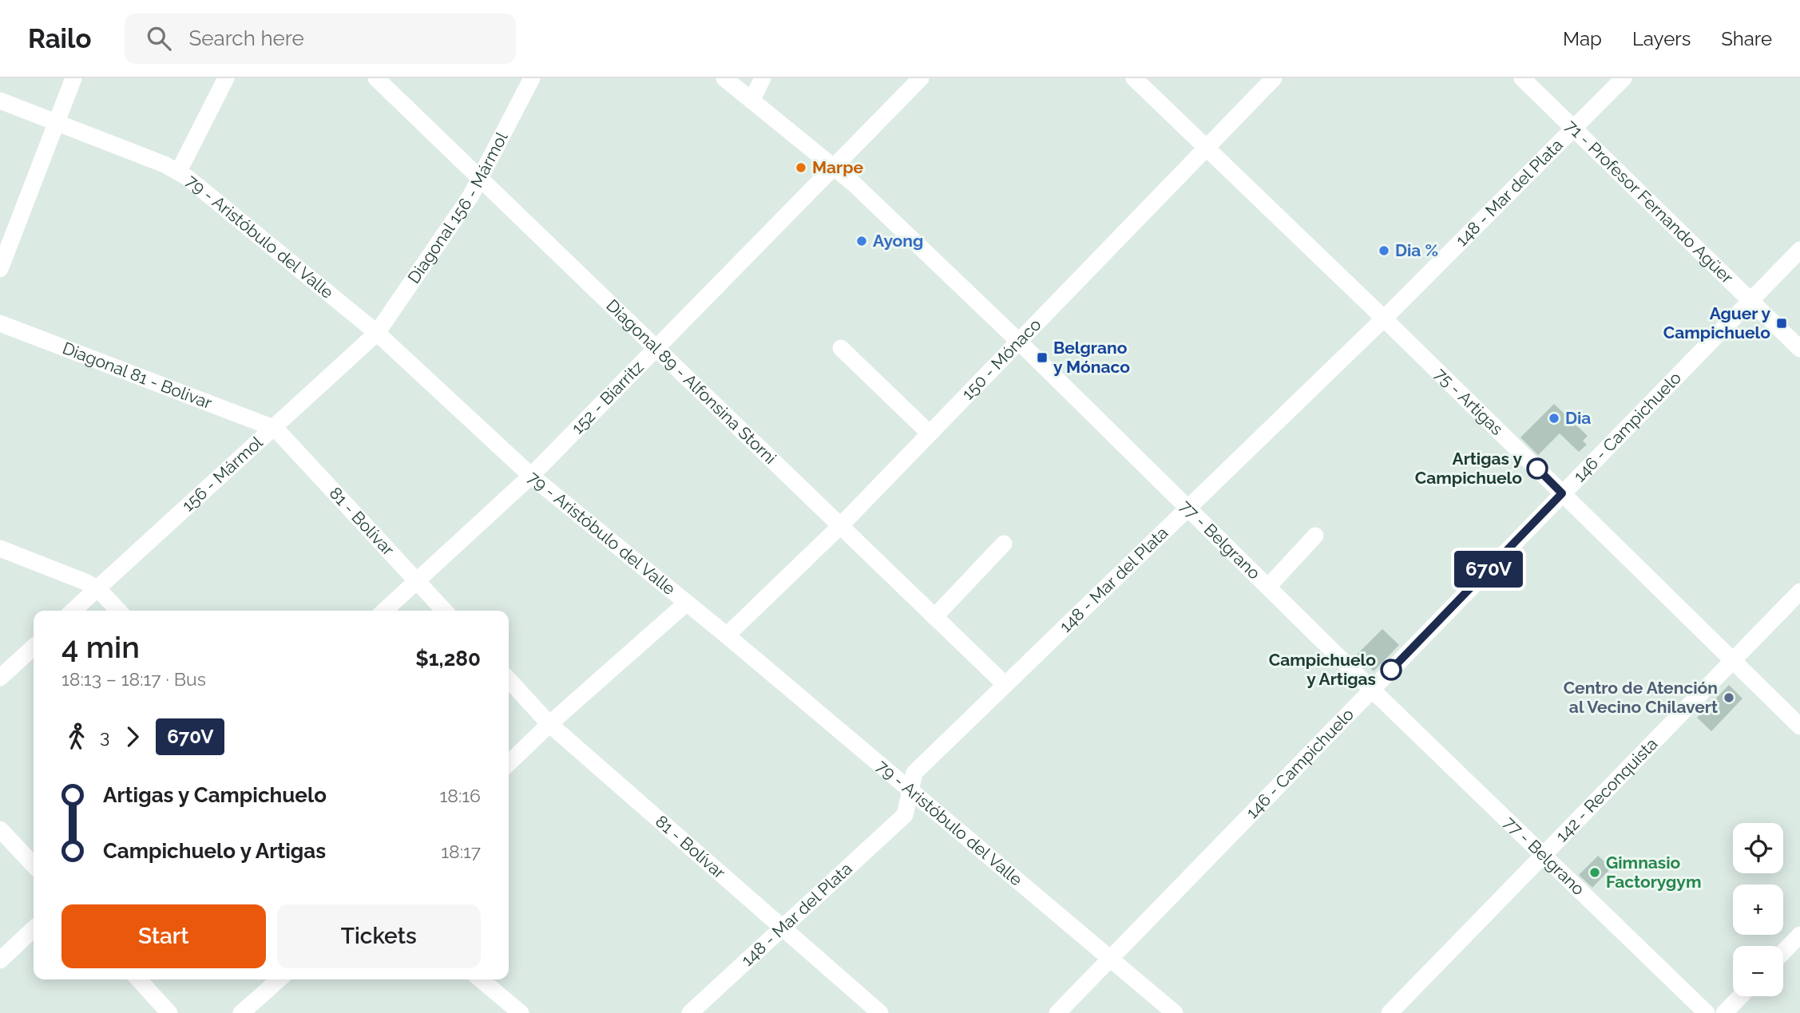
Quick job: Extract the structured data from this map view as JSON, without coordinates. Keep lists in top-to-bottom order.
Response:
{
  "streets": {
    "street": [
      "148 - Mar del Plata",
      "71 - Profesor Fernando Agüer",
      "Diagonal 156 - Mármol",
      "79 - Aristóbulo del Valle",
      "150 - Mónaco",
      "Diagonal 81 - Bolivar",
      "Diagonal 89 - Alfonsina Storni",
      "152 - Biarritz",
      "75 - Artigas",
      "146 - Campichuelo",
      "156 - Mármol",
      "81 - Bolívar",
      "77 - Belgrano",
      "142 - Reconquista"
    ]
  },
  "crossings": [
    ["148 - Mar del Plata", "71 - Profesor Fernando Agüer"],
    ["148 - Mar del Plata", "79 - Aristóbulo del Valle"],
    ["148 - Mar del Plata", "Diagonal 89 - Alfonsina Storni"],
    ["148 - Mar del Plata", "75 - Artigas"],
    ["148 - Mar del Plata", "81 - Bolívar"],
    ["148 - Mar del Plata", "77 - Belgrano"],
    ["71 - Profesor Fernando Agüer", "146 - Campichuelo"],
    ["Diagonal 156 - Mármol", "79 - Aristóbulo del Valle"],
    ["Diagonal 156 - Mármol", "Diagonal 89 - Alfonsina Storni"],
    ["Diagonal 156 - Mármol", "156 - Mármol"],
    ["79 - Aristóbulo del Valle", "150 - Mónaco"],
    ["79 - Aristóbulo del Valle", "152 - Biarritz"],
    ["79 - Aristóbulo del Valle", "146 - Campichuelo"],
    ["79 - Aristóbulo del Valle", "156 - Mármol"],
    ["150 - Mónaco", "Diagonal 89 - Alfonsina Storni"],
    ["150 - Mónaco", "75 - Artigas"],
    ["150 - Mónaco", "77 - Belgrano"],
    ["Diagonal 81 - Bolivar", "156 - Mármol"],
    ["Diagonal 81 - Bolivar", "81 - Bolívar"],
    ["Diagonal 89 - Alfonsina Storni", "152 - Biarritz"],
    ["152 - Biarritz", "81 - Bolívar"],
    ["152 - Biarritz", "77 - Belgrano"],
    ["75 - Artigas", "146 - Campichuelo"],
    ["75 - Artigas", "142 - Reconquista"],
    ["146 - Campichuelo", "77 - Belgrano"],
    ["156 - Mármol", "81 - Bolívar"],
    ["77 - Belgrano", "142 - Reconquista"]
  ],
  "places": {
    "other": [
      "Marpe",
      "Ayong",
      "Dia %",
      "Dia",
      "Artigas y Campichuelo",
      "Campichuelo y Artigas",
      "Centro de Atención al Vecino Chilavert",
      "Gimnasio Factorygym"
    ],
    "transit": ["Aguer y Campichuelo", "Belgrano y Mónaco"]
  },
  "lines": ["bus line 670V"],
  "page": {
    "header": "Railo",
    "search": "Search here",
    "nav": ["Map", "Layers", "Share"],
    "on_map": "670V",
    "heading": ["4 min", "18:13 – 18:17 · Bus", "$1,280"],
    "legs": ["3", "670V"],
    "list": [
      {
        "name": "Artigas y Campichuelo",
        "value": "18:16"
      },
      {
        "name": "Campichuelo y Artigas",
        "value": "18:17"
      }
    ],
    "map_buttons": ["+", "−"],
    "buttons": ["Start", "Tickets"]
  }
}
